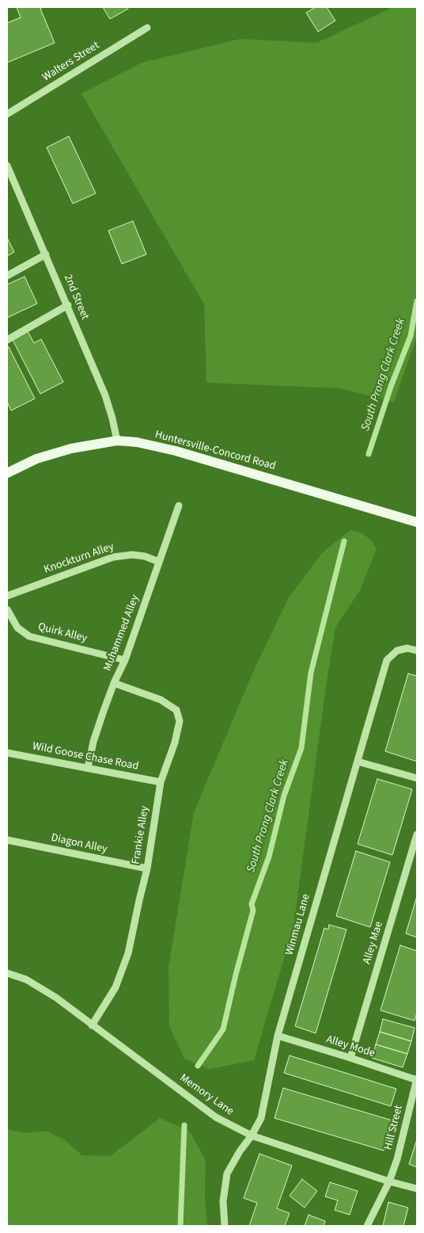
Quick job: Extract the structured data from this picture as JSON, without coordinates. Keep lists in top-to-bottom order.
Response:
{
  "streets": {
    "main road": ["Huntersville-Concord Road"],
    "street": [
      "Walters Street",
      "2nd Street",
      "Knockturn Alley",
      "Quirk Alley",
      "Muhammed Alley",
      "Wild Goose Chase Road",
      "Frankie Alley",
      "Diagon Alley",
      "Winmau Lane",
      "Alley Mae",
      "Alley Mode",
      "Memory Lane",
      "Hill Street"
    ]
  },
  "crossings": [
    ["2nd Street", "Huntersville-Concord Road"],
    ["Knockturn Alley", "Muhammed Alley"],
    ["Quirk Alley", "Muhammed Alley"],
    ["Muhammed Alley", "Wild Goose Chase Road"],
    ["Muhammed Alley", "Frankie Alley"],
    ["Wild Goose Chase Road", "Frankie Alley"],
    ["Frankie Alley", "Diagon Alley"],
    ["Frankie Alley", "Memory Lane"],
    ["Winmau Lane", "Alley Mode"],
    ["Winmau Lane", "Memory Lane"],
    ["Alley Mae", "Alley Mode"],
    ["Alley Mode", "Hill Street"],
    ["Memory Lane", "Hill Street"]
  ],
  "water": ["South Prong Clark Creek"]
}
